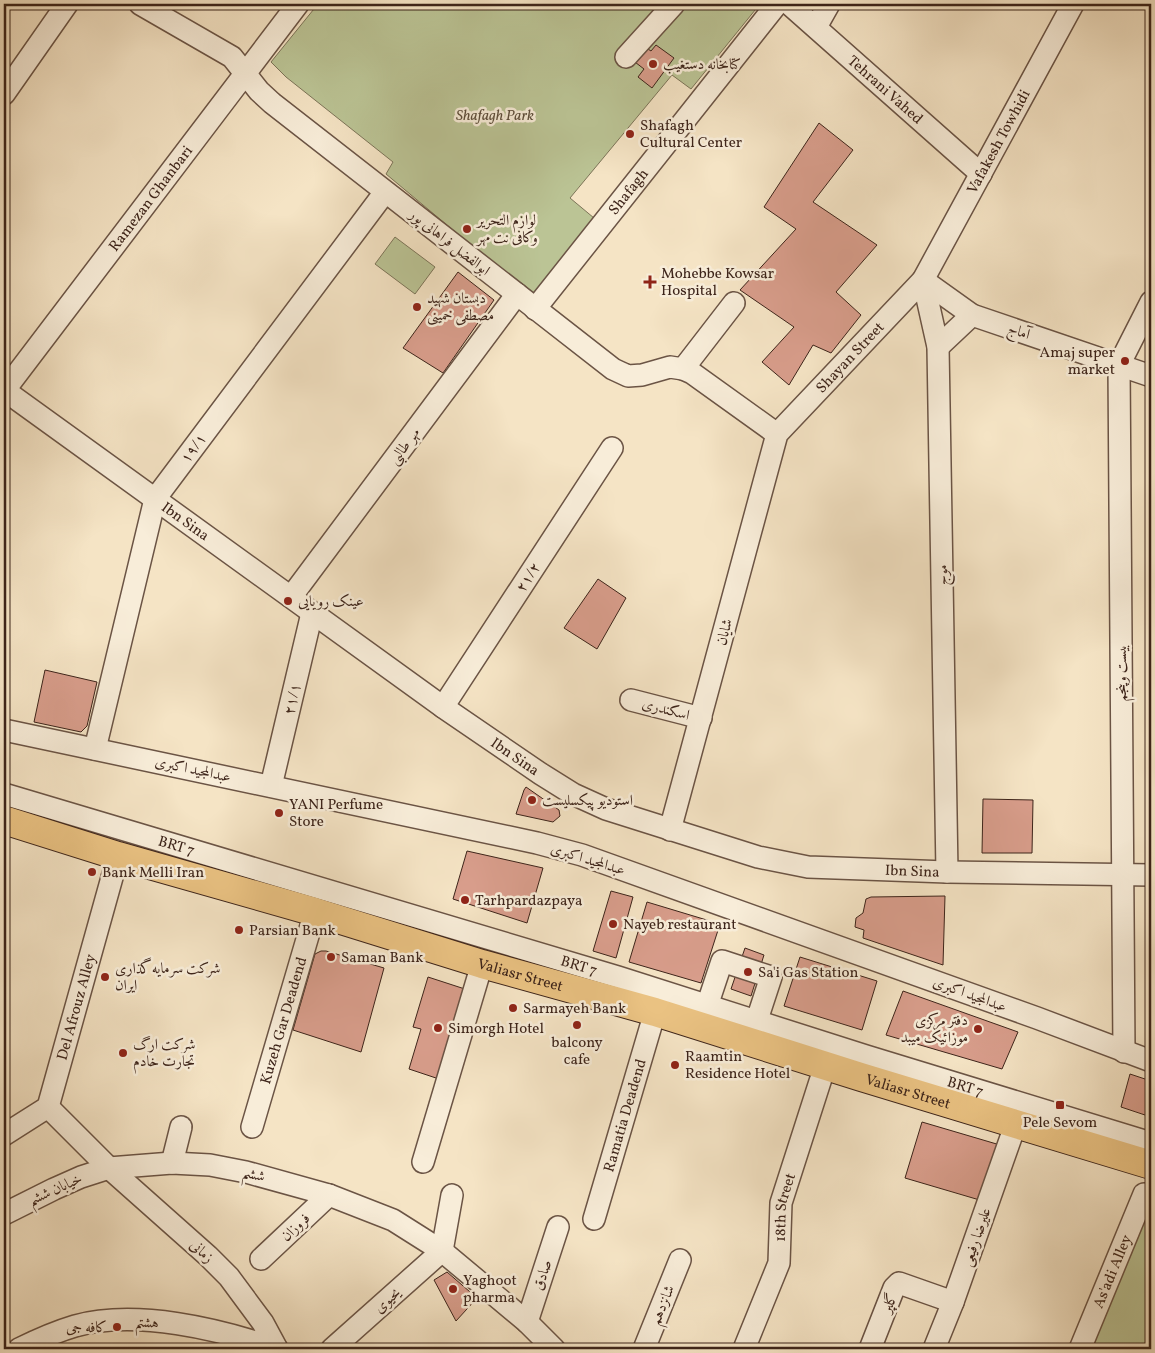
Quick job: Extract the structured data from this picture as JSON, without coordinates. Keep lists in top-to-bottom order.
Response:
{
  "streets": {
    "main road": ["Valiasr Street"],
    "street": [
      "Tehrani Vahed",
      "Vafakesh Towhidi",
      "Shafagh",
      "Ramezan Ghanbari",
      "ابوالفضل فراهانی پور",
      "آماج",
      "Shayan Street",
      "مهر طالبی",
      "۱۹/۱",
      "Ibn Sina",
      "موج",
      "۲۱/۲",
      "شایان",
      "بیست وپنجم",
      "۲۱/۱",
      "اسکندری",
      "عبدالمجید اکبری",
      "BRT 7",
      "Del Afrouz Alley",
      "Kuzeh Gar Deadend",
      "Ramatia Deadend",
      "ششم",
      "خیابان ششم",
      "18th Street",
      "فروزان",
      "علیرضا رفیعی",
      "زمانی",
      "As'adi Alley",
      "صادق",
      "یحیوی",
      "گلپر",
      "شانزدهم",
      "هشتم"
    ]
  },
  "crossings": [
    ["Tehrani Vahed", "Vafakesh Towhidi"],
    ["Vafakesh Towhidi", "آماج"],
    ["Vafakesh Towhidi", "Shayan Street"],
    ["Vafakesh Towhidi", "موج"],
    ["Shafagh", "ابوالفضل فراهانی پور"],
    ["Ramezan Ghanbari", "ابوالفضل فراهانی پور"],
    ["Ramezan Ghanbari", "Ibn Sina"],
    ["ابوالفضل فراهانی پور", "مهر طالبی"],
    ["ابوالفضل فراهانی پور", "۱۹/۱"],
    ["آماج", "Shayan Street"],
    ["آماج", "موج"],
    ["آماج", "بیست وپنجم"],
    ["Shayan Street", "موج"],
    ["Shayan Street", "شایان"],
    ["مهر طالبی", "Ibn Sina"],
    ["۱۹/۱", "Ibn Sina"],
    ["۱۹/۱", "عبدالمجید اکبری"],
    ["Ibn Sina", "موج"],
    ["Ibn Sina", "۲۱/۲"],
    ["Ibn Sina", "شایان"],
    ["Ibn Sina", "بیست وپنجم"],
    ["Ibn Sina", "۲۱/۱"],
    ["شایان", "اسکندری"],
    ["بیست وپنجم", "عبدالمجید اکبری"],
    ["۲۱/۱", "عبدالمجید اکبری"],
    ["BRT 7", "Valiasr Street"],
    ["Valiasr Street", "Del Afrouz Alley"],
    ["Valiasr Street", "Kuzeh Gar Deadend"],
    ["Valiasr Street", "Ramatia Deadend"],
    ["Valiasr Street", "18th Street"],
    ["Valiasr Street", "علیرضا رفیعی"],
    ["Del Afrouz Alley", "زمانی"],
    ["ششم", "خیابان ششم"],
    ["ششم", "فروزان"],
    ["ششم", "زمانی"],
    ["ششم", "صادق"],
    ["ششم", "یحیوی"],
    ["خیابان ششم", "زمانی"],
    ["علیرضا رفیعی", "گلپر"],
    ["زمانی", "هشتم"]
  ],
  "parks": ["Shafagh Park"],
  "places": {
    "other": [
      "کتابخانه دستغیب",
      "Shafagh Cultural Center",
      "لوازم التحریر وکافی نت مهر",
      "دبستان شهید مصطفی خمینی",
      "Amaj super market",
      "عینک رویایی",
      "استودیو پیکسلیست",
      "YANI Perfume Store",
      "Bank Melli Iran",
      "Tarhpardazpaya",
      "Nayeb restaurant",
      "Parsian Bank",
      "Saman Bank",
      "Sa'i Gas Station",
      "شركت سرمايه‌گذاری ايران",
      "Sarmayeh Bank",
      "balcony cafe",
      "Simorgh Hotel",
      "دفتر مرکزی موزائیک میبد",
      "شرکت ارگ تجارت خادم",
      "Raamtin Residence Hotel",
      "Yaghoot pharma",
      "کافه جی"
    ],
    "health": ["Mohebbe Kowsar Hospital"],
    "transit": ["Pele Sevom"]
  }
}
